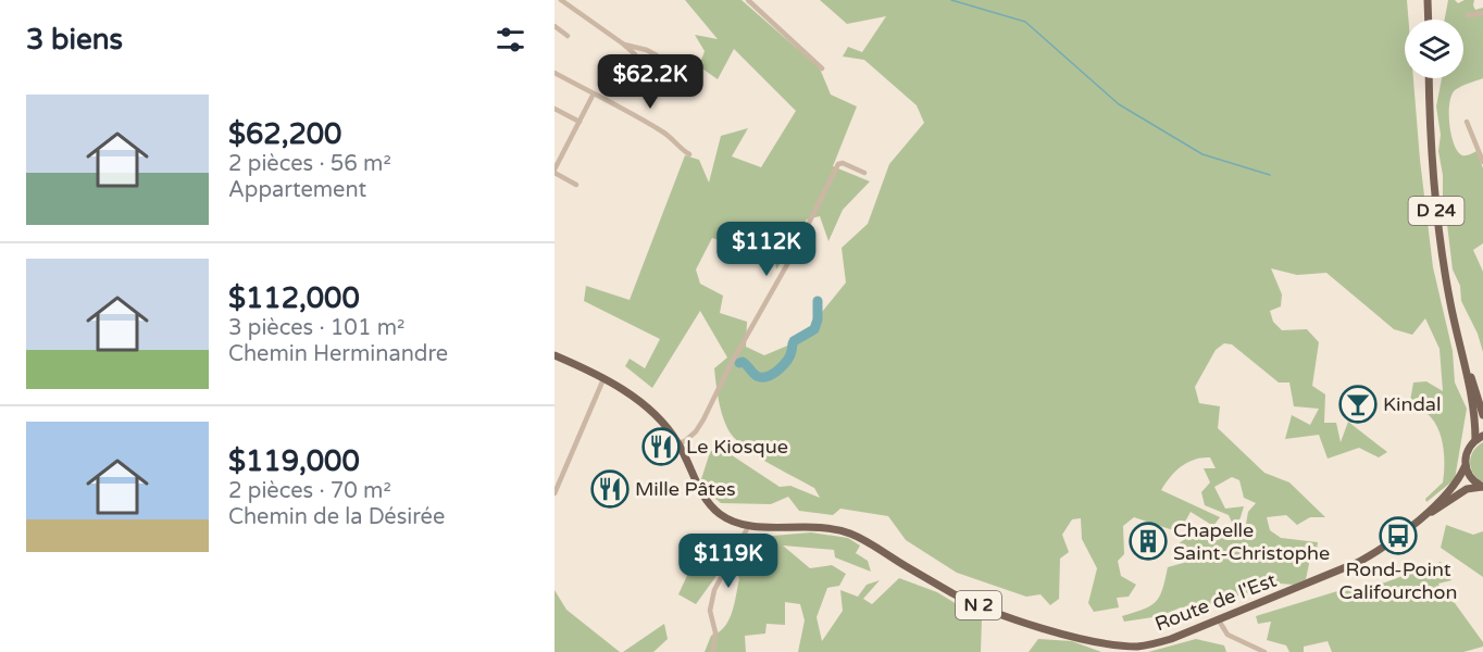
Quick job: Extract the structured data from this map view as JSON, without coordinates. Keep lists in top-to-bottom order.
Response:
{
  "streets": {
    "main road": ["D 24", "Route de l'Est", "N 2"]
  },
  "crossings": [
    ["D 24", "N 2"],
    ["Route de l'Est", "N 2"]
  ],
  "places": {
    "bar": ["Kindal"],
    "restaurant": ["Le Kiosque", "Mille Pâtes"],
    "bus stop": ["Rond-Point Califourchon"],
    "building": ["Chapelle Saint-Christophe"]
  },
  "page": {
    "heading": "3 biens",
    "price": ["$62.2K", "$112K", "$119K"],
    "list": [
      {
        "name": "$62,200",
        "note": "2 pièces · 56 m² · Appartement"
      },
      {
        "name": "$112,000",
        "note": "3 pièces · 101 m² · Chemin Herminandre"
      },
      {
        "name": "$119,000",
        "note": "2 pièces · 70 m² · Chemin de la Désirée"
      }
    ]
  }
}
